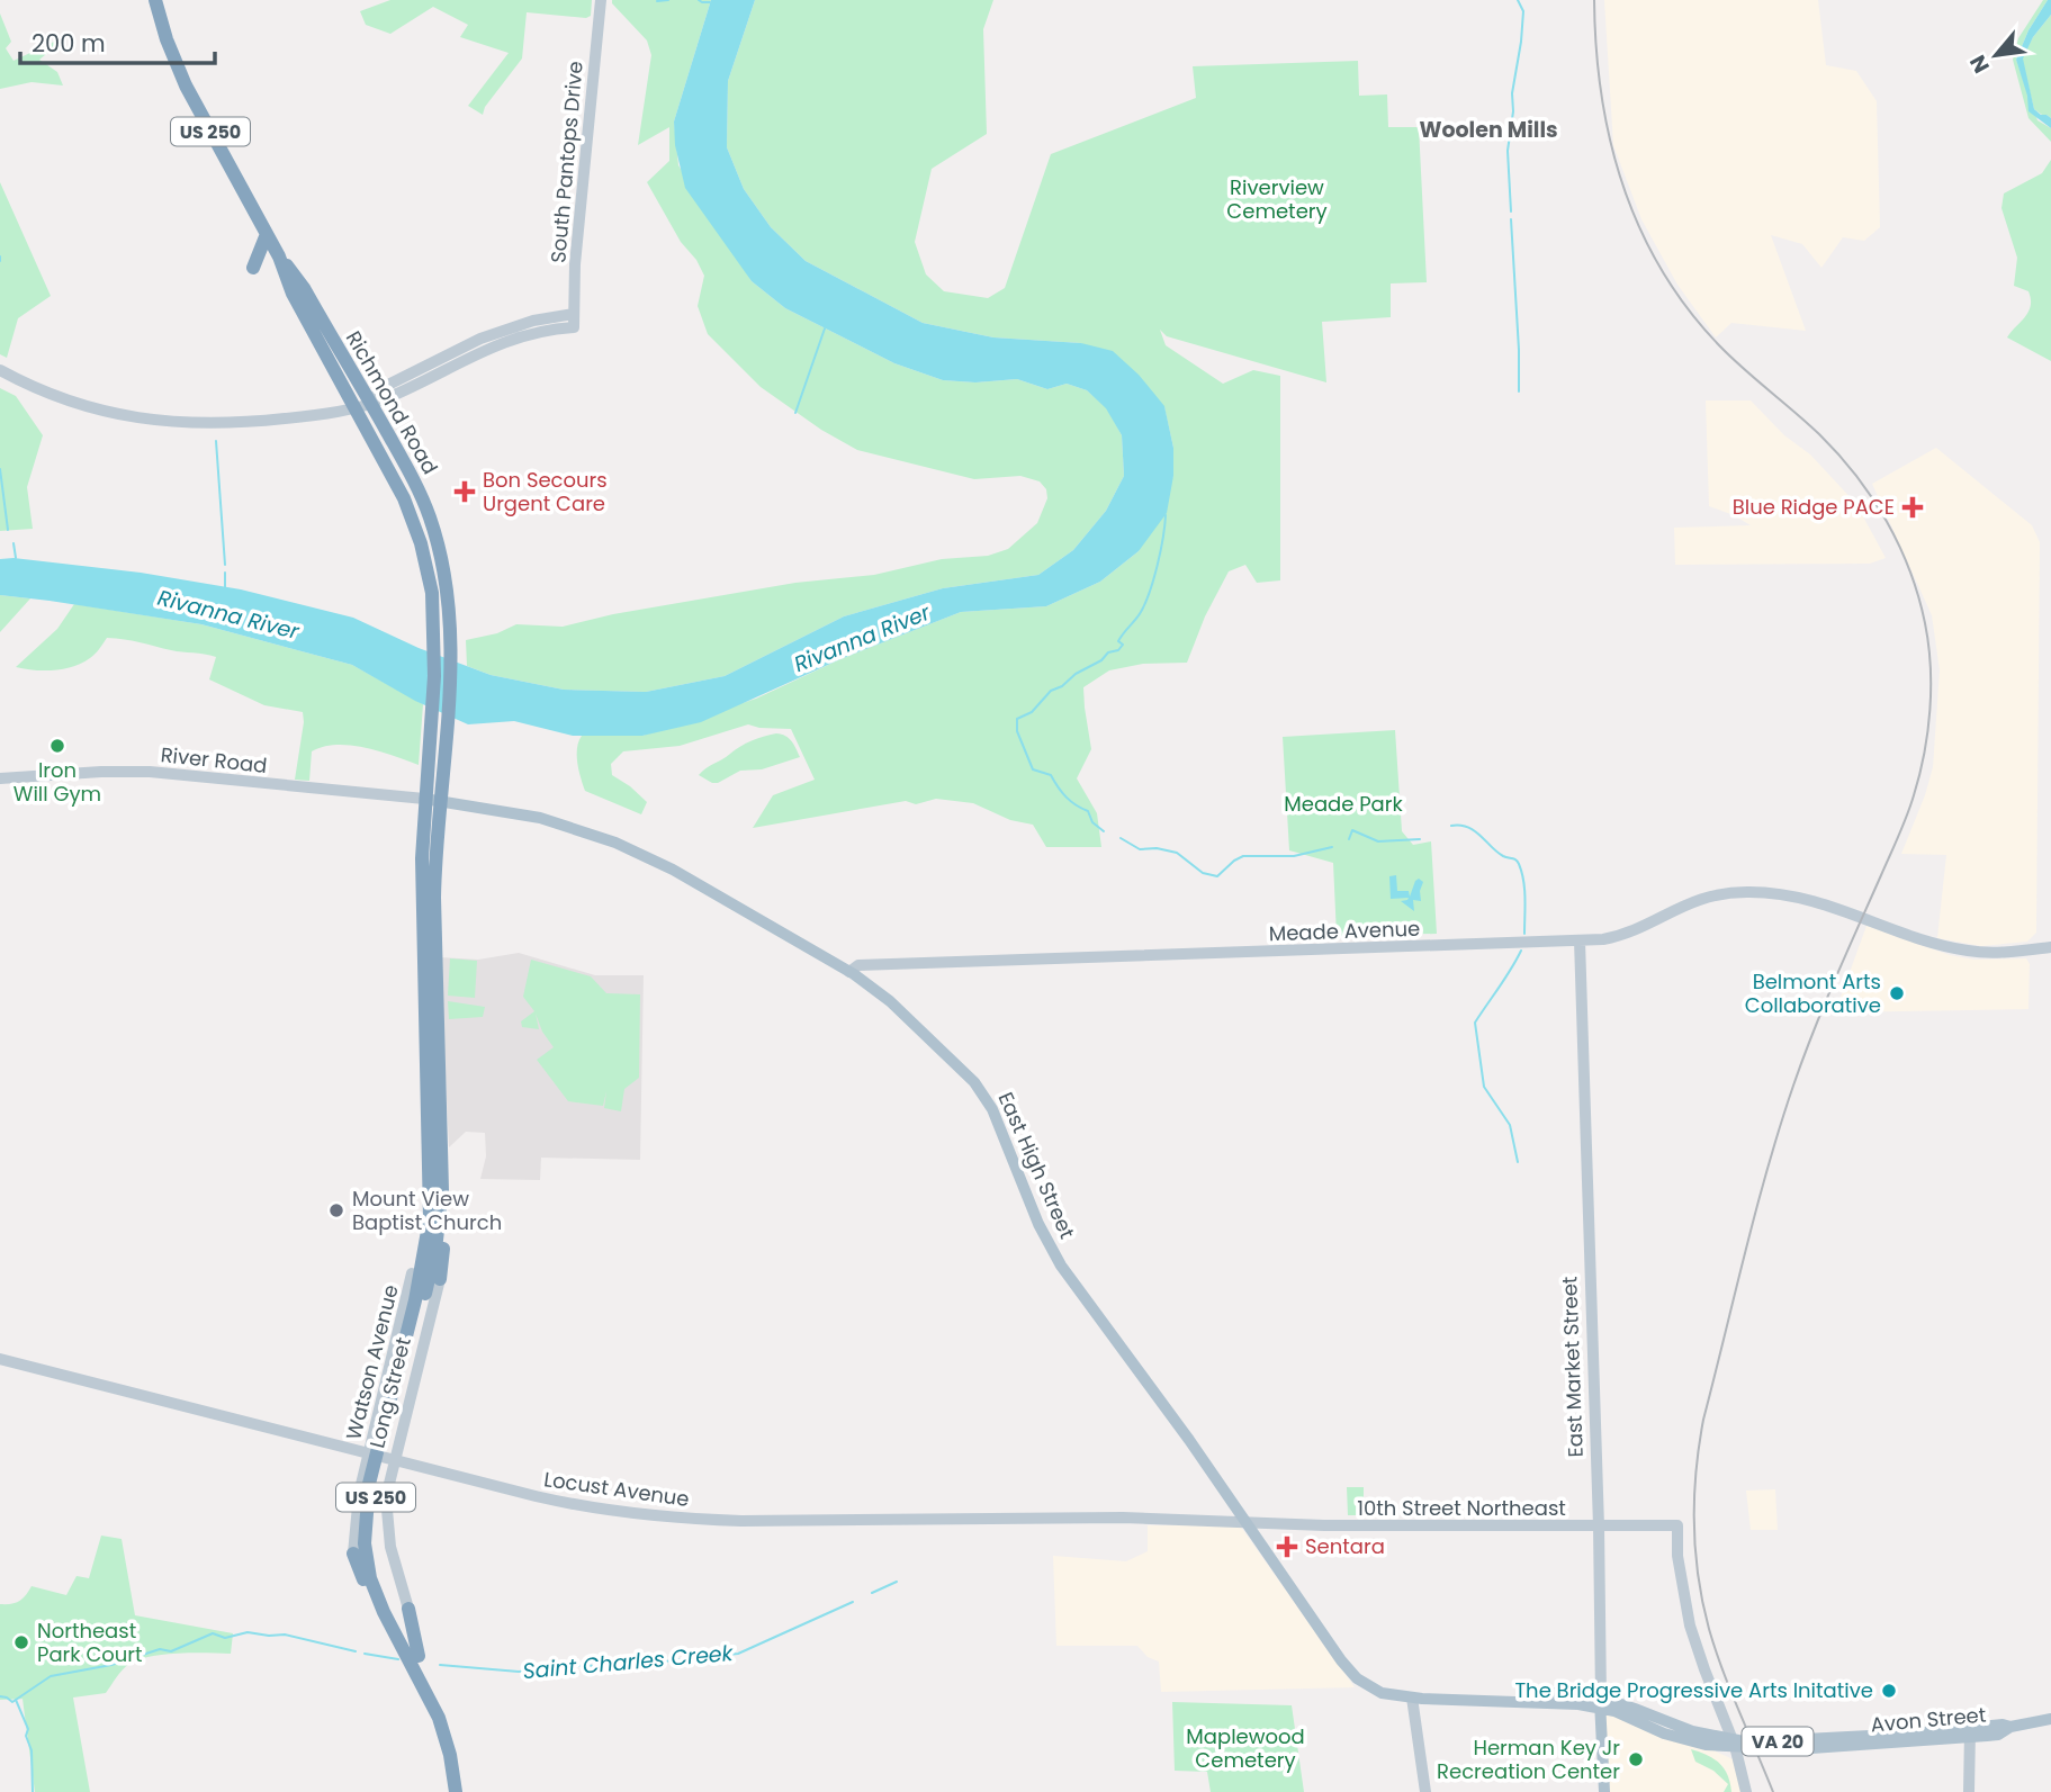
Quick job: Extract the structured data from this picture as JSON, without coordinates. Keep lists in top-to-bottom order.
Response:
{
  "streets": {
    "highway": ["US 250", "Richmond Road"],
    "main road": [
      "East High Street",
      "East Market Street",
      "Avon Street",
      "VA 20"
    ],
    "street": [
      "South Pantops Drive",
      "River Road",
      "Meade Avenue",
      "Watson Avenue",
      "Long Street",
      "Locust Avenue",
      "10th Street Northeast"
    ]
  },
  "crossings": [
    ["US 250", "Richmond Road"],
    ["US 250", "River Road"],
    ["US 250", "East High Street"],
    ["South Pantops Drive", "Richmond Road"],
    ["Richmond Road", "East High Street"],
    ["River Road", "East High Street"],
    ["Meade Avenue", "East High Street"],
    ["Meade Avenue", "East Market Street"],
    ["East High Street", "Locust Avenue"],
    ["East High Street", "10th Street Northeast"],
    ["East High Street", "VA 20"],
    ["Watson Avenue", "Locust Avenue"],
    ["East Market Street", "10th Street Northeast"],
    ["East Market Street", "Avon Street"],
    ["East Market Street", "VA 20"],
    ["Long Street", "Locust Avenue"],
    ["Locust Avenue", "10th Street Northeast"],
    ["Avon Street", "VA 20"]
  ],
  "districts": ["Woolen Mills"],
  "water": ["Rivanna River", "Saint Charles Creek"],
  "parks": ["Riverview Cemetery", "Meade Park", "Maplewood Cemetery"],
  "places": {
    "health": ["Bon Secours Urgent Care", "Blue Ridge PACE", "Sentara"],
    "other": [
      "Iron Will Gym",
      "Belmont Arts Collaborative",
      "Mount View Baptist Church",
      "Northeast Park Court",
      "The Bridge Progressive Arts Initative",
      "Herman Key Jr Recreation Center"
    ]
  },
  "scale_bar": "200 m",
  "north": "bottom left"
}
